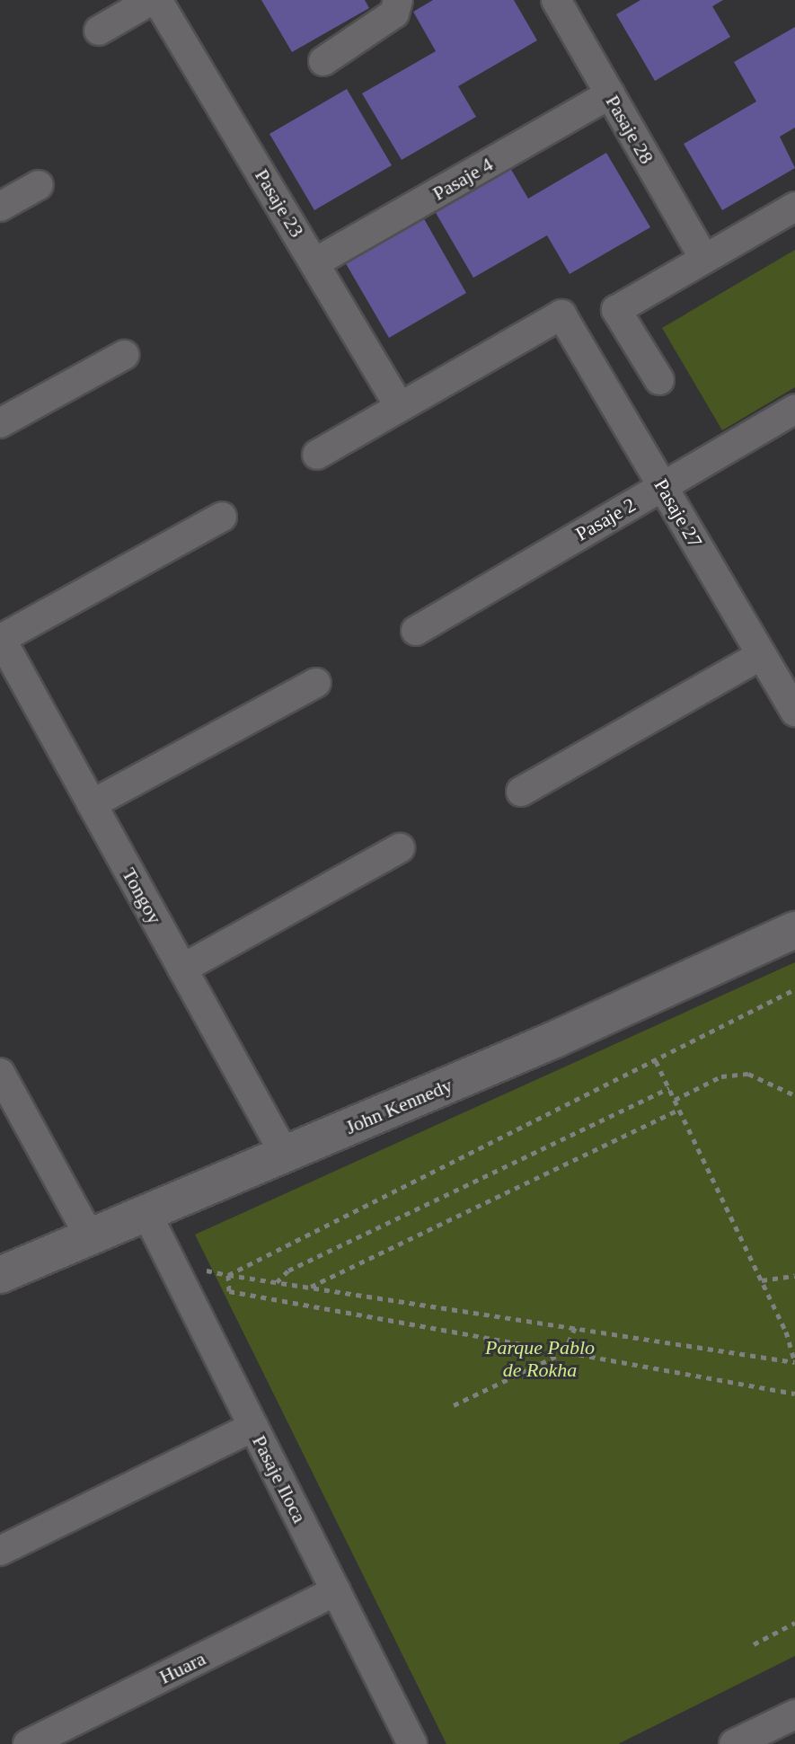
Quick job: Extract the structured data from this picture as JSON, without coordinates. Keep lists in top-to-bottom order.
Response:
{
  "streets": {
    "street": [
      "Pasaje 28",
      "Pasaje 4",
      "Pasaje 23",
      "Pasaje 27",
      "Pasaje 2",
      "Tongoy",
      "John Kennedy",
      "Pasaje Iloca",
      "Huara"
    ]
  },
  "crossings": [
    ["Pasaje 28", "Pasaje 4"],
    ["Pasaje 4", "Pasaje 23"],
    ["Pasaje 23", "Pasaje 27"],
    ["Pasaje 27", "Pasaje 2"],
    ["Tongoy", "John Kennedy"],
    ["John Kennedy", "Pasaje Iloca"],
    ["Pasaje Iloca", "Huara"]
  ],
  "parks": ["Parque Pablo de Rokha"]
}
